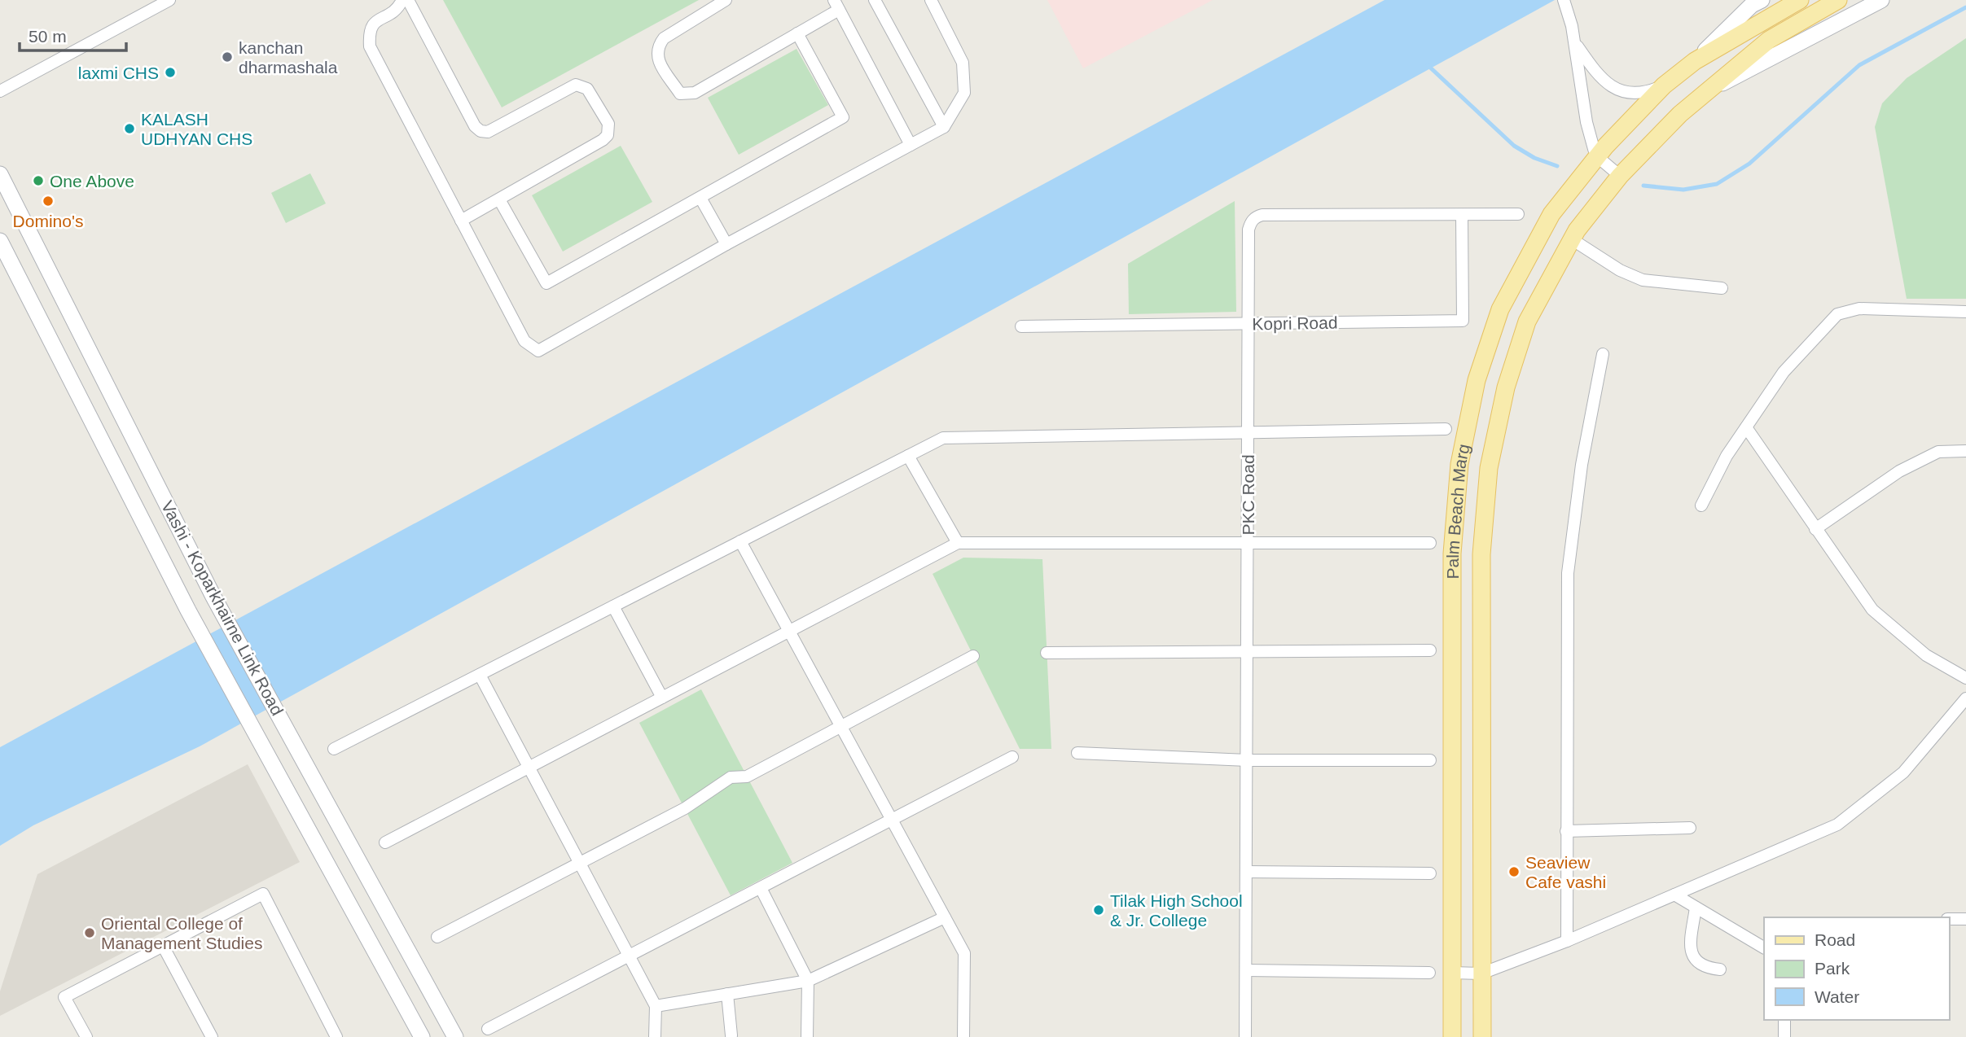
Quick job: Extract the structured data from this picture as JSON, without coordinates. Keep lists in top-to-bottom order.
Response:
{
  "streets": {
    "main road": ["Palm Beach Marg", "Vashi - Koparkhairne Link Road"],
    "street": ["Kopri Road", "PKC Road"]
  },
  "crossings": [
    ["Kopri Road", "PKC Road"]
  ],
  "places": [
    "kanchan dharmashala",
    "laxmi CHS",
    "KALASH UDHYAN CHS",
    "One Above",
    "Domino's",
    "Seaview Cafe vashi",
    "Tilak High School & Jr. College",
    "Oriental College of Management Studies"
  ],
  "legend": ["Road", "Park", "Water"],
  "scale_bar": "50 m"
}
